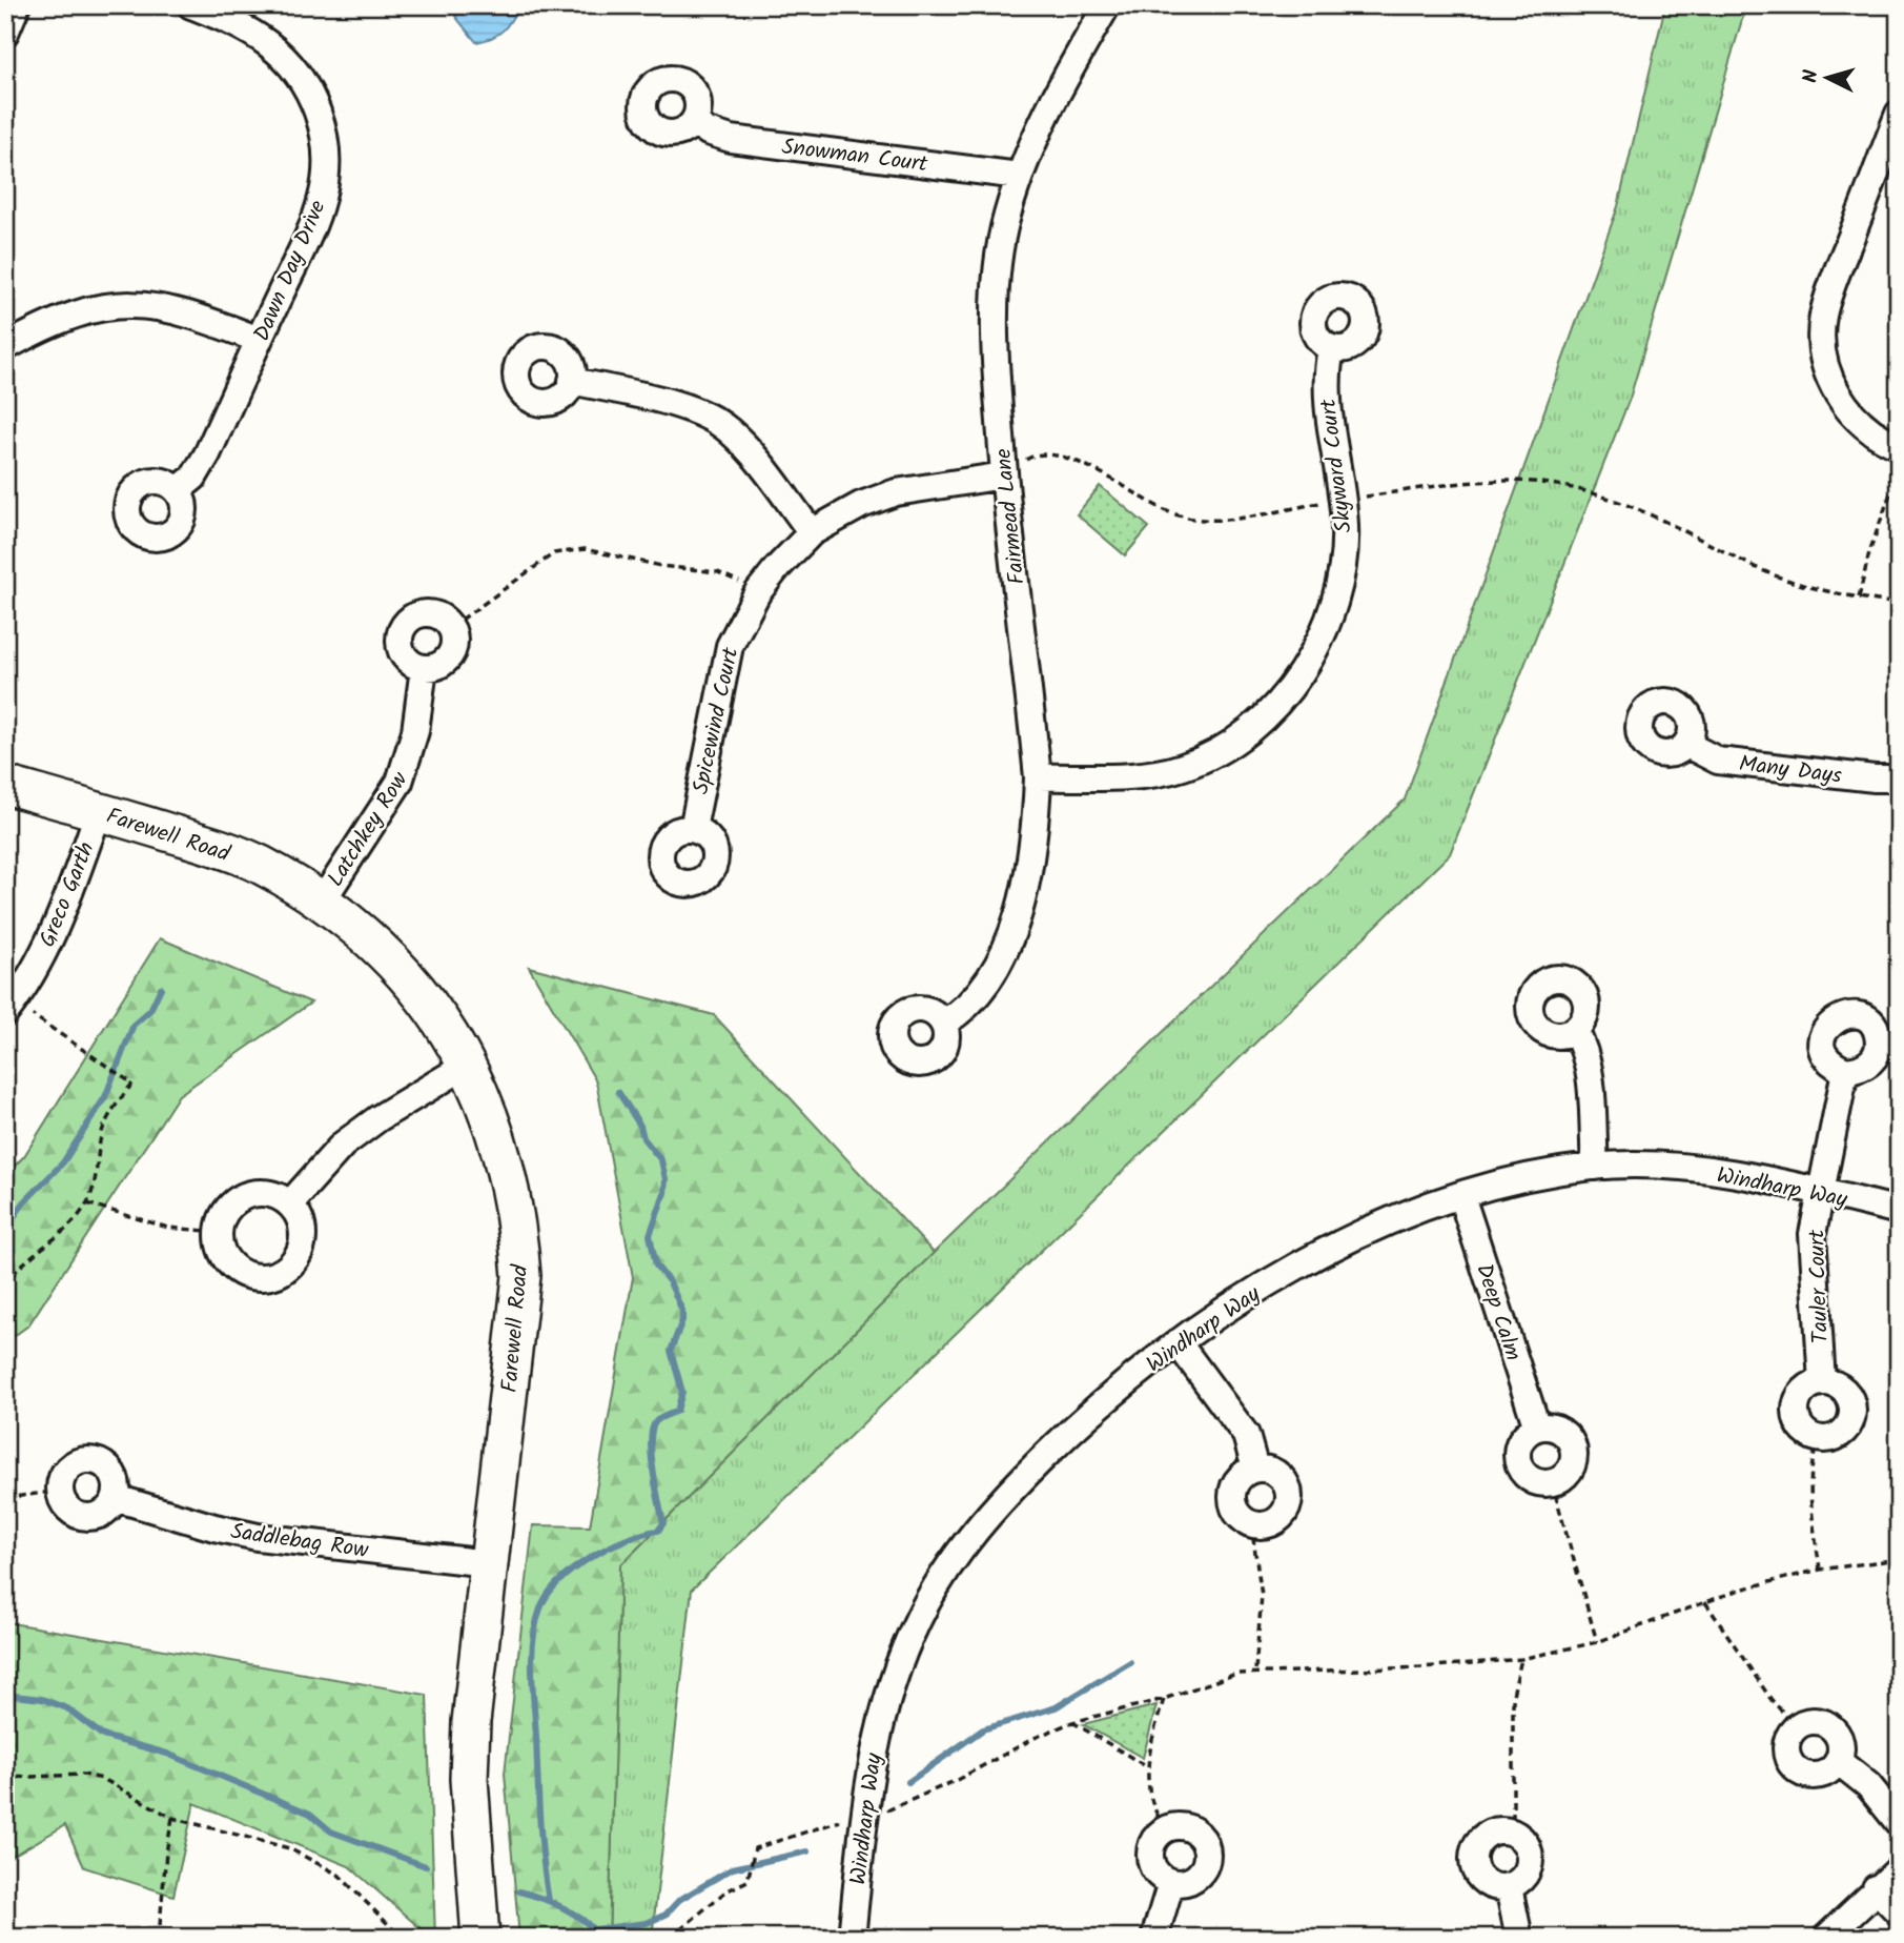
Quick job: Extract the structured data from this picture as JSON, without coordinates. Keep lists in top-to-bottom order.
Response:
{
  "streets": {
    "street": [
      "Snowman Court",
      "Dawn Day Drive",
      "Skyward Court",
      "Fairmead Lane",
      "Spicewind Court",
      "Many Days",
      "Latchkey Row",
      "Farewell Road",
      "Greco Garth",
      "Windharp Way",
      "Tauler Court",
      "Deep Calm",
      "Saddlebag Row"
    ]
  },
  "crossings": [
    ["Snowman Court", "Fairmead Lane"],
    ["Skyward Court", "Fairmead Lane"],
    ["Fairmead Lane", "Spicewind Court"],
    ["Latchkey Row", "Farewell Road"],
    ["Farewell Road", "Greco Garth"],
    ["Farewell Road", "Saddlebag Row"],
    ["Windharp Way", "Tauler Court"],
    ["Windharp Way", "Deep Calm"]
  ],
  "north": "left"
}
